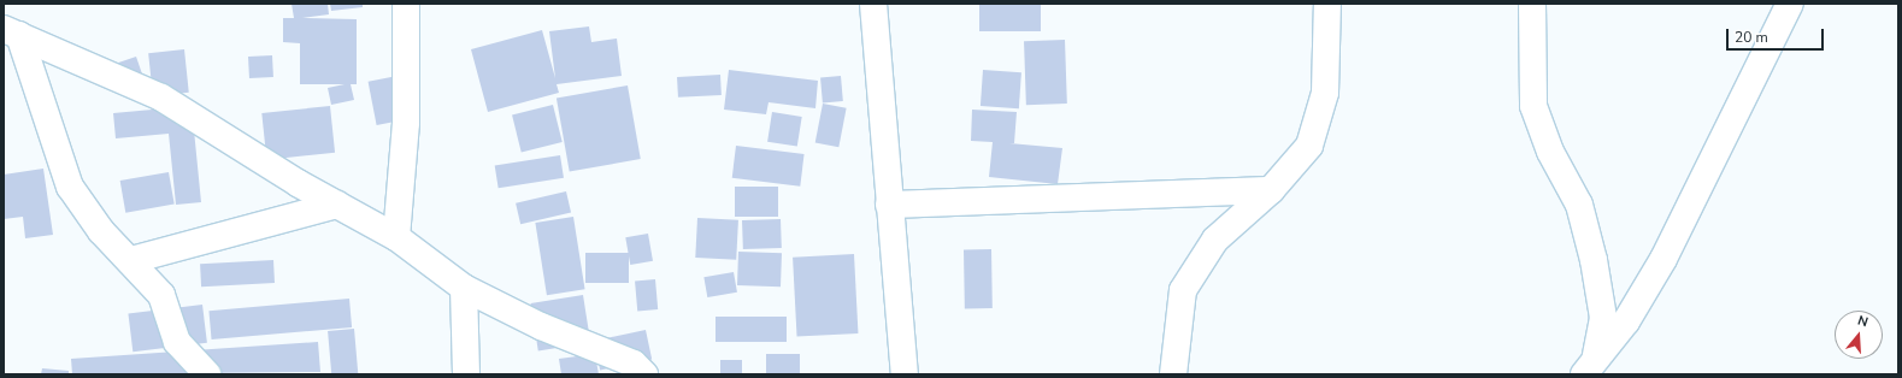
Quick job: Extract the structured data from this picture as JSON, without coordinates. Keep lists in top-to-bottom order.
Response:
{
  "scale_bar": "20 m",
  "north": "top"
}
